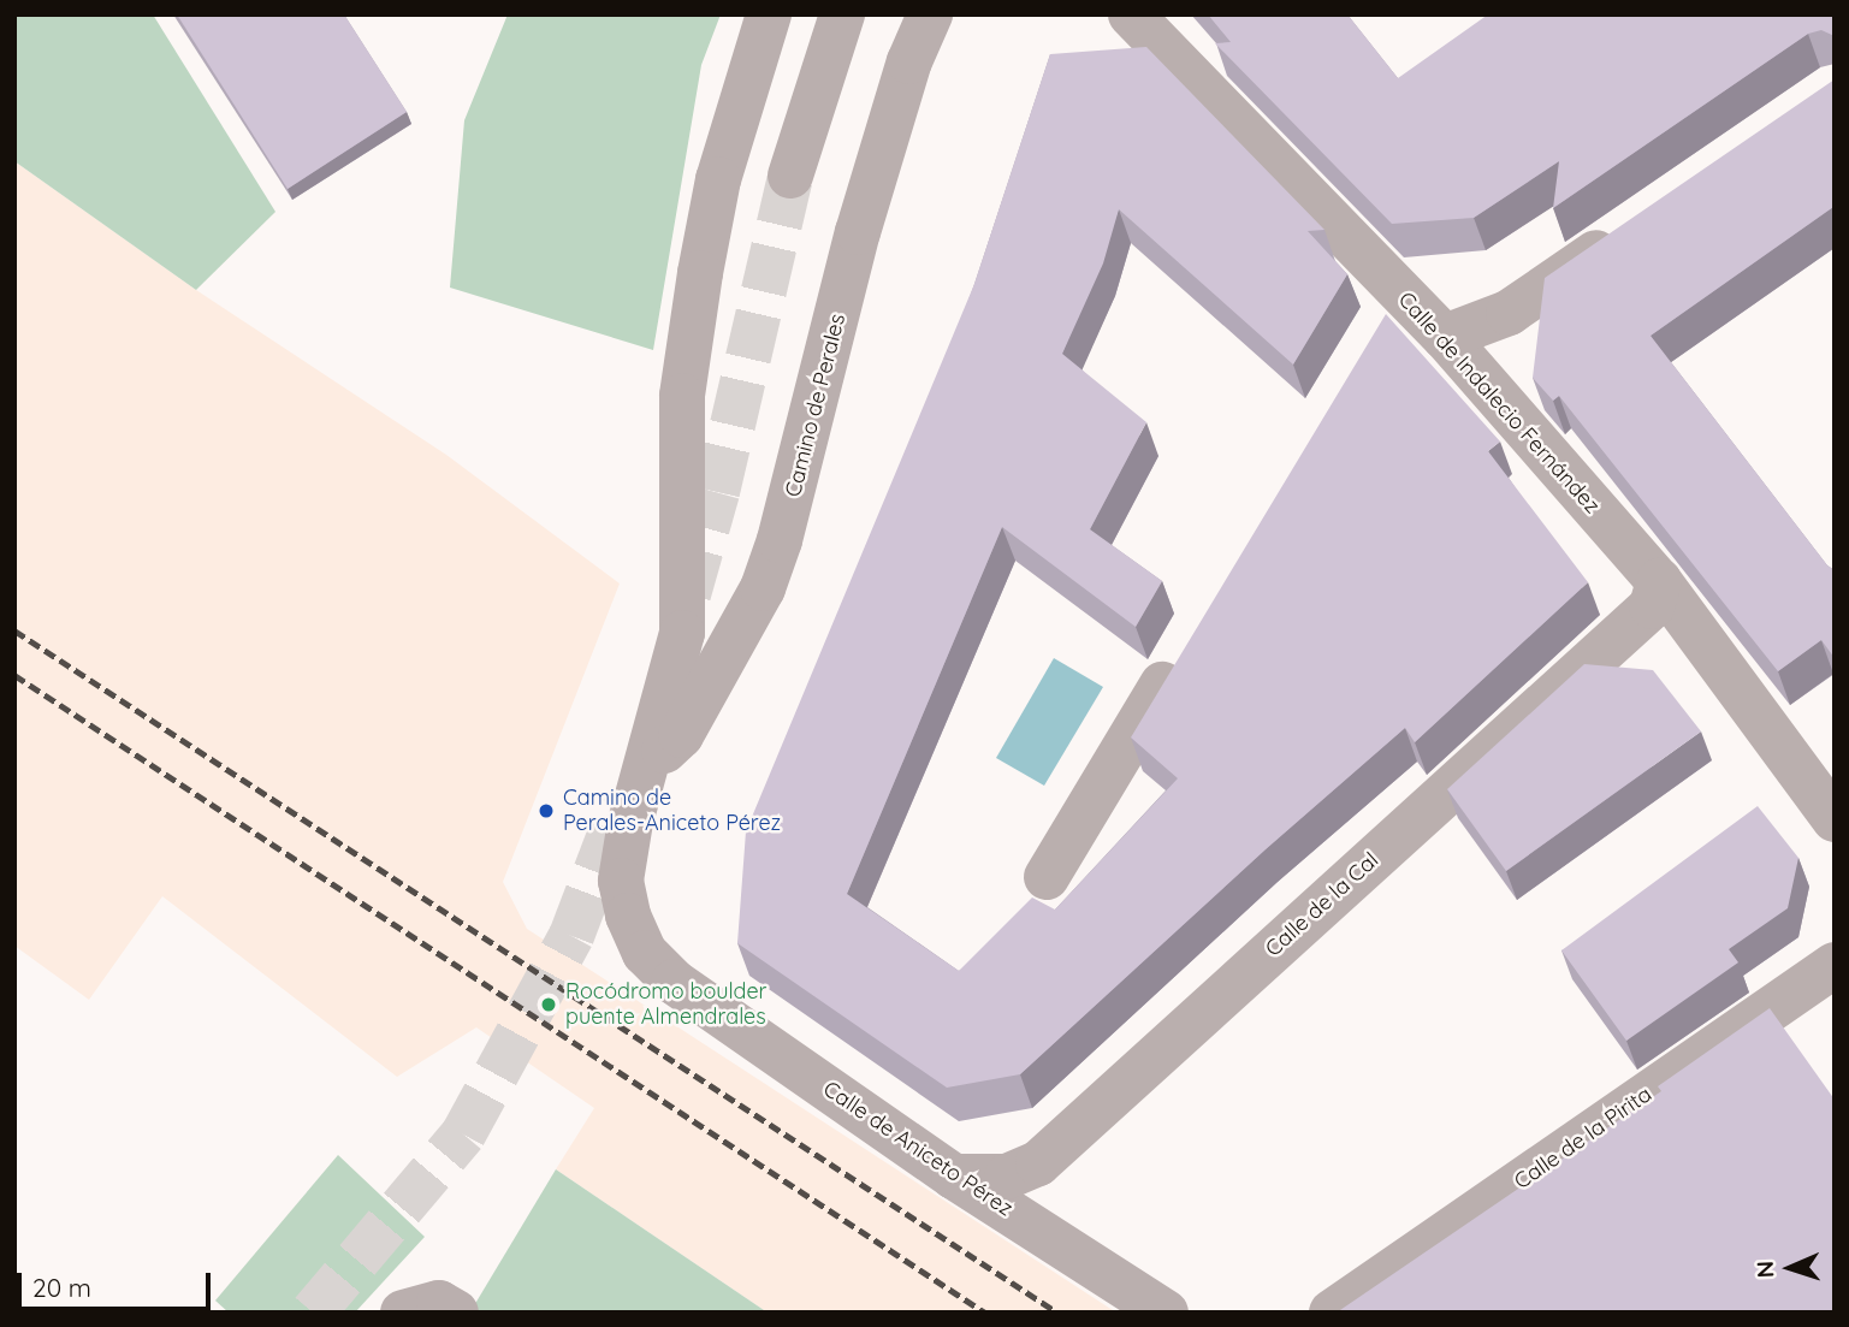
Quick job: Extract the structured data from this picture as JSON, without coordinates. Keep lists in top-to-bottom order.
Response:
{
  "streets": {
    "street": [
      "Calle de Indalecio Fernández",
      "Camino de Perales",
      "Calle de la Cal",
      "Calle de la Pirita",
      "Calle de Aniceto Pérez"
    ]
  },
  "crossings": [
    ["Calle de Indalecio Fernández", "Calle de la Cal"],
    ["Camino de Perales", "Calle de Aniceto Pérez"],
    ["Calle de la Cal", "Calle de Aniceto Pérez"]
  ],
  "places": ["Camino de Perales-Aniceto Pérez", "Rocódromo boulder puente Almendrales"],
  "scale_bar": "20 m",
  "north": "left"
}
